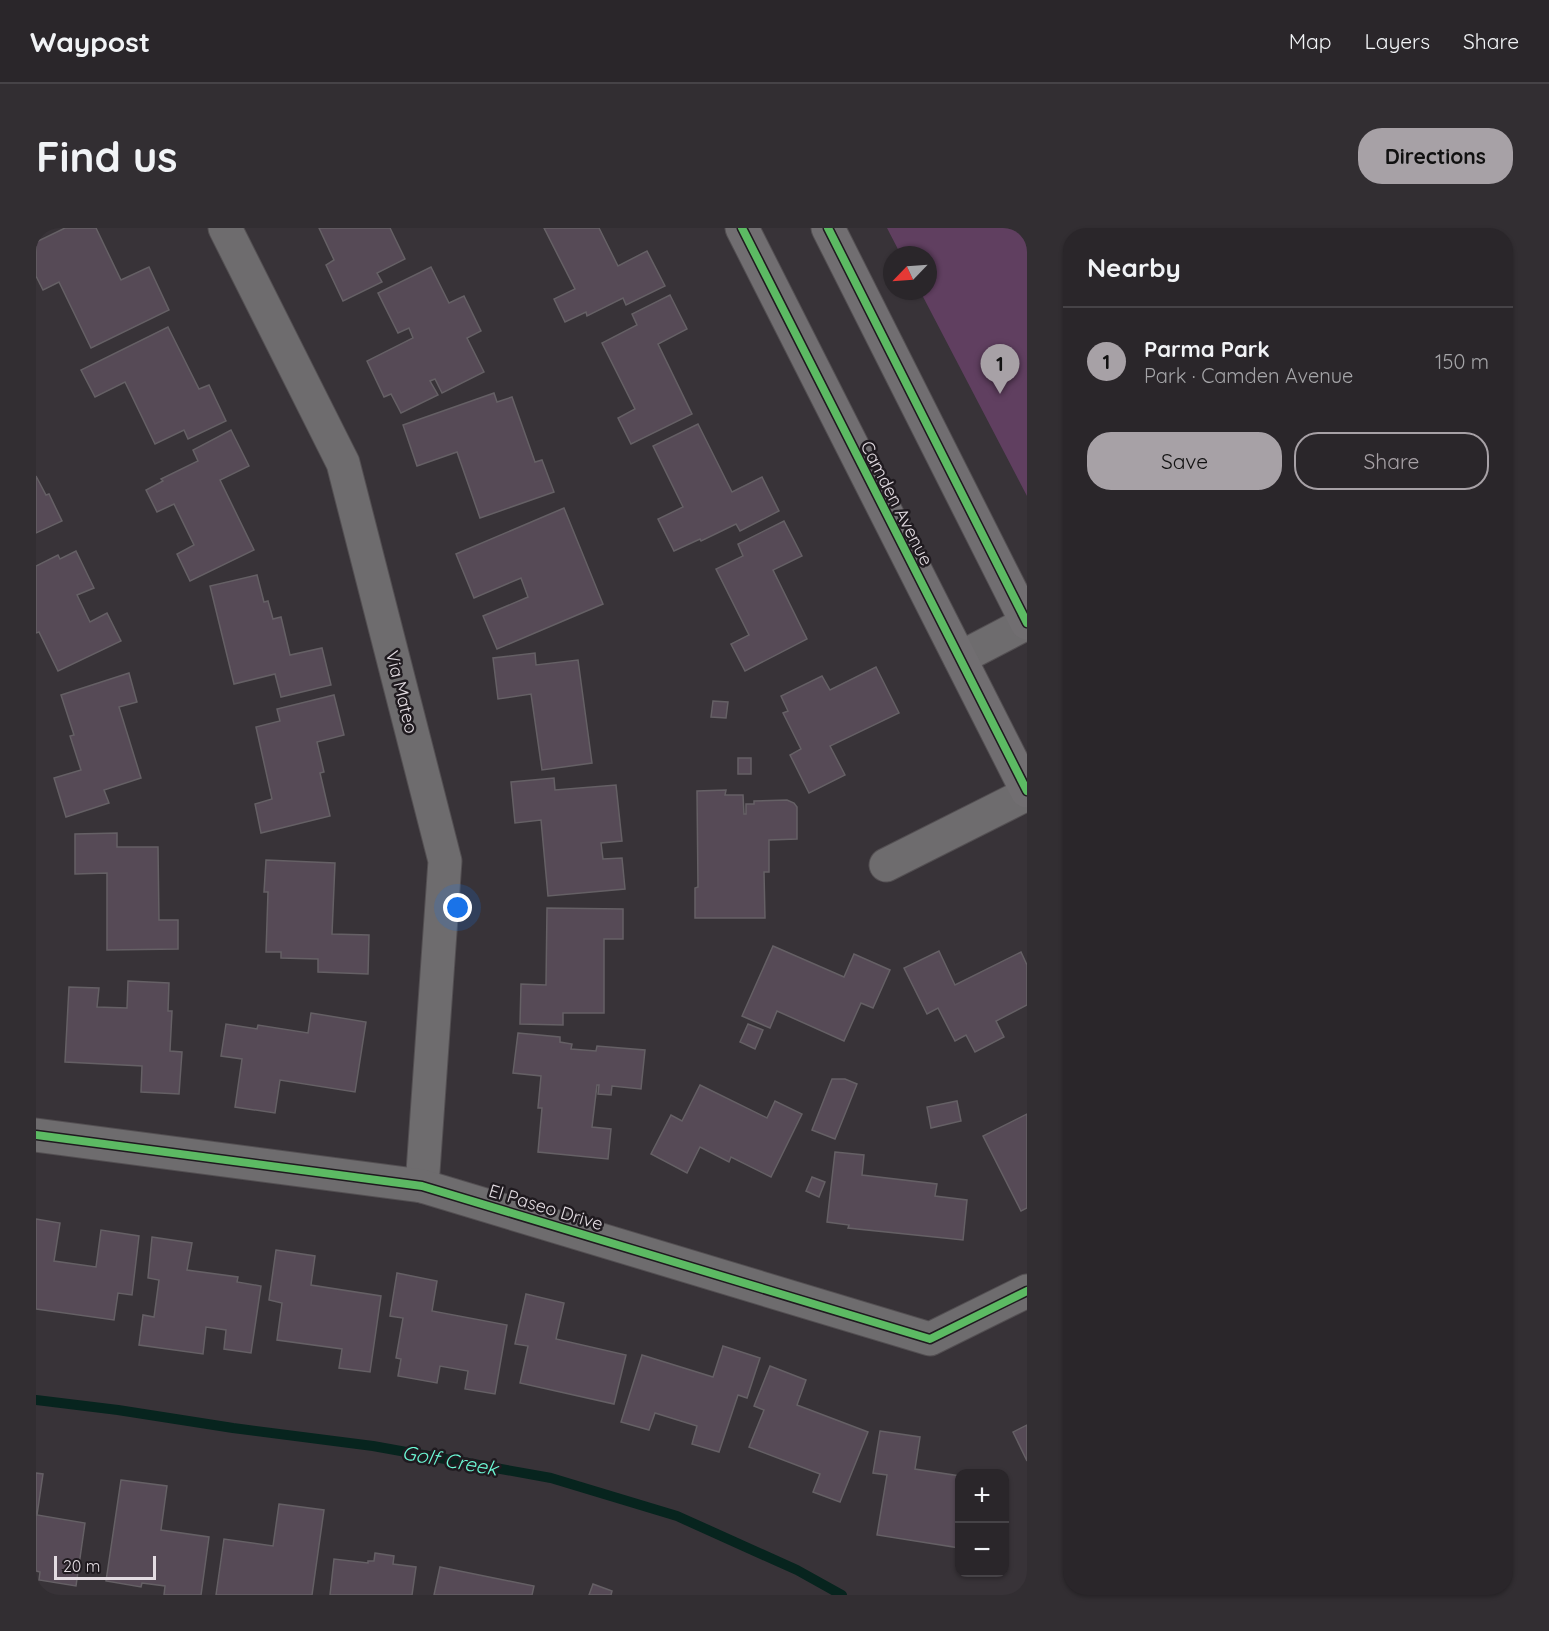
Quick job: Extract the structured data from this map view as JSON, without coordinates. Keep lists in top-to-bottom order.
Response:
{
  "streets": {
    "main road": ["Camden Avenue"],
    "street": ["Via Mateo", "El Paseo Drive"]
  },
  "crossings": [
    ["Via Mateo", "El Paseo Drive"]
  ],
  "water": ["Golf Creek"],
  "scale_bar": "20 m",
  "north": "bottom left",
  "page": {
    "header": "Waypost",
    "nav": ["Map", "Layers", "Share"],
    "buttons": [
      "Directions",
      ["Save", "Share"]
    ],
    "title": "Find us",
    "heading": "Nearby",
    "list": [
      {
        "mark": "1",
        "name": "Parma Park",
        "note": "Park · Camden Avenue",
        "value": "150 m"
      }
    ],
    "pins": "1",
    "map_buttons": ["+", "−"],
    "scale": "20 m"
  }
}
